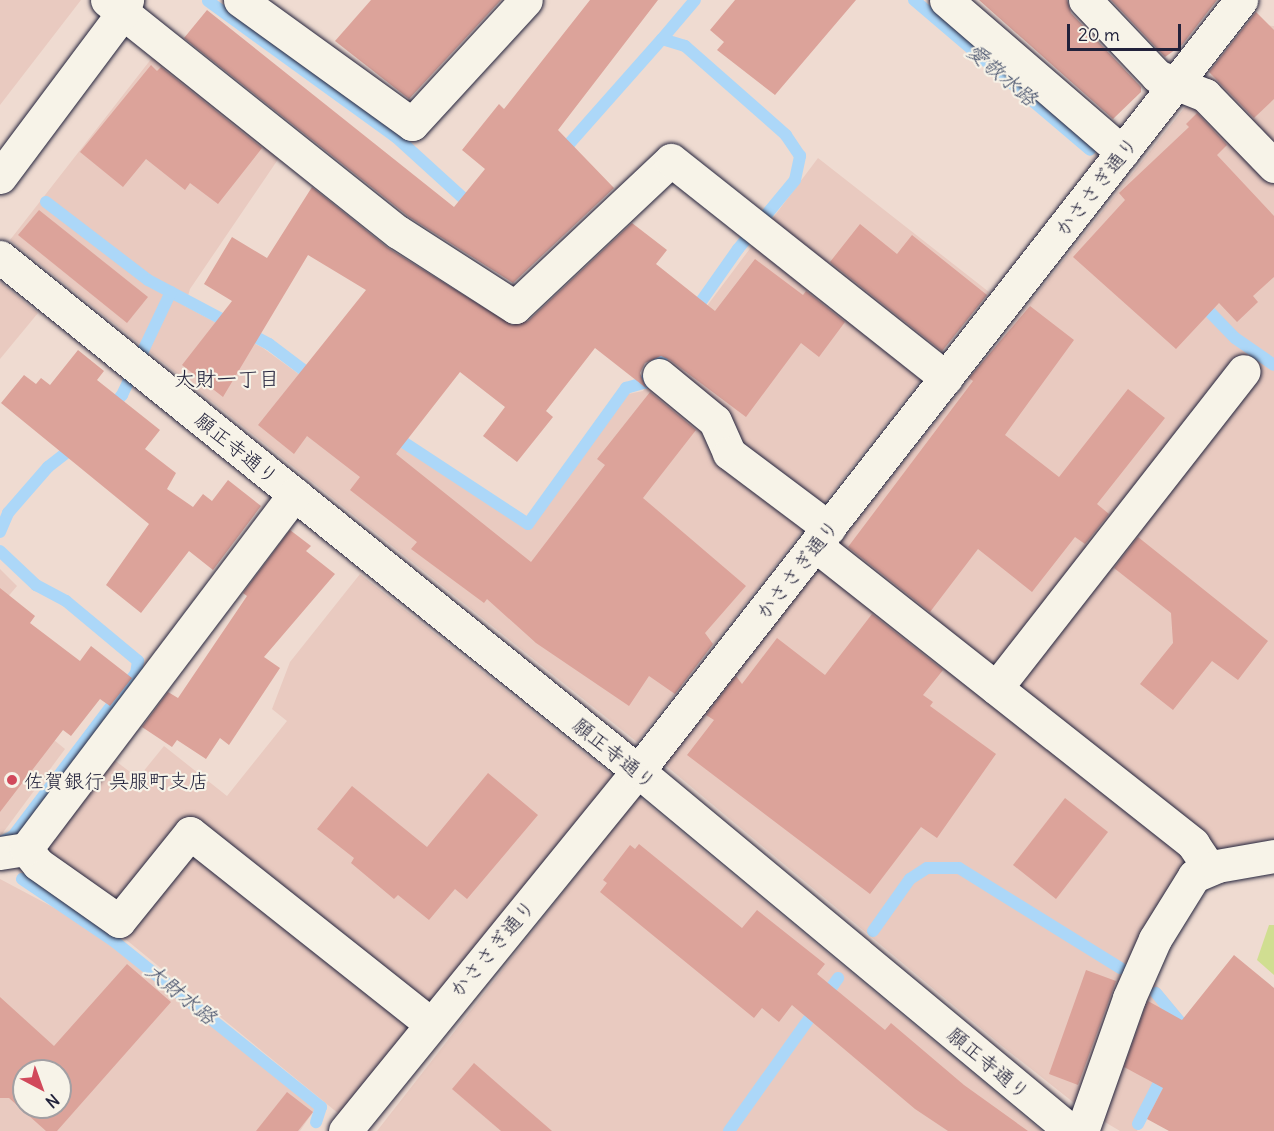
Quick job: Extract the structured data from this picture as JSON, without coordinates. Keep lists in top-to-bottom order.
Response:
{
  "streets": {
    "street": ["かささぎ通り", "願正寺通り"]
  },
  "crossings": [
    ["かささぎ通り", "願正寺通り"]
  ],
  "districts": ["大財一丁目"],
  "water": ["愛敬水路", "大財水路"],
  "places": ["佐賀銀行 呉服町支店"],
  "scale_bar": "20 m",
  "north": "bottom right"
}
